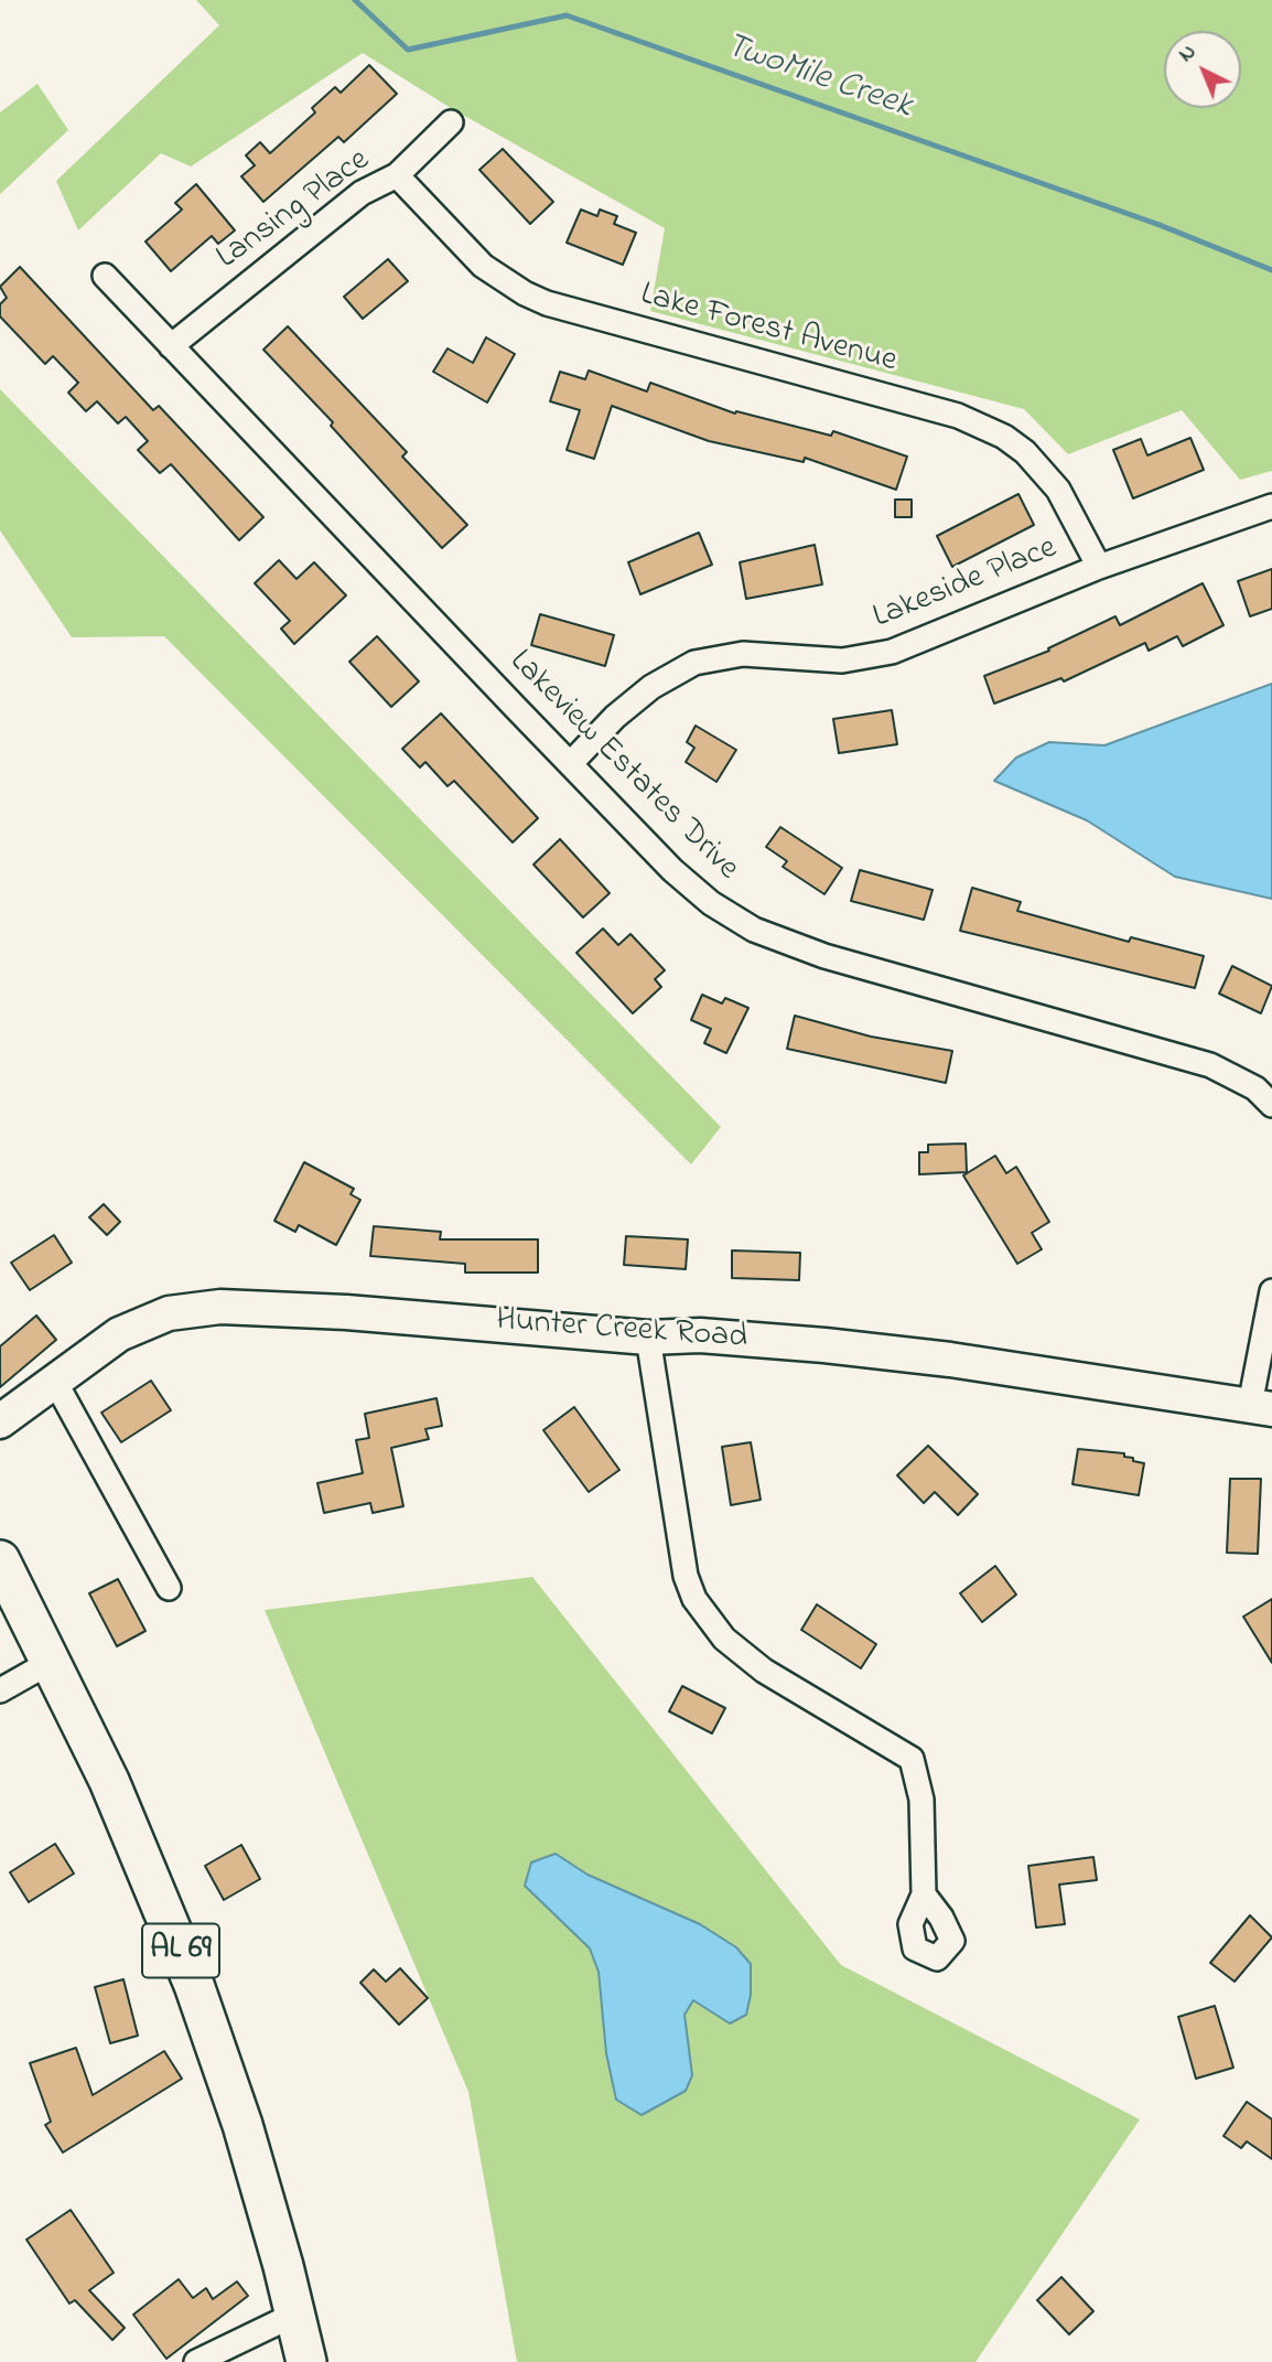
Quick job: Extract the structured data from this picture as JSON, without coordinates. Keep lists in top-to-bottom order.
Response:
{
  "streets": {
    "main road": ["Hunter Creek Road", "AL 69"],
    "street": [
      "Lansing Place",
      "Lake Forest Avenue",
      "Lakeside Place",
      "Lakeview Estates Drive"
    ]
  },
  "crossings": [
    ["Lansing Place", "Lake Forest Avenue"],
    ["Lansing Place", "Lakeview Estates Drive"],
    ["Lake Forest Avenue", "Lakeside Place"],
    ["Lakeside Place", "Lakeview Estates Drive"]
  ],
  "water": ["TwoMile Creek"],
  "north": "top left"
}
